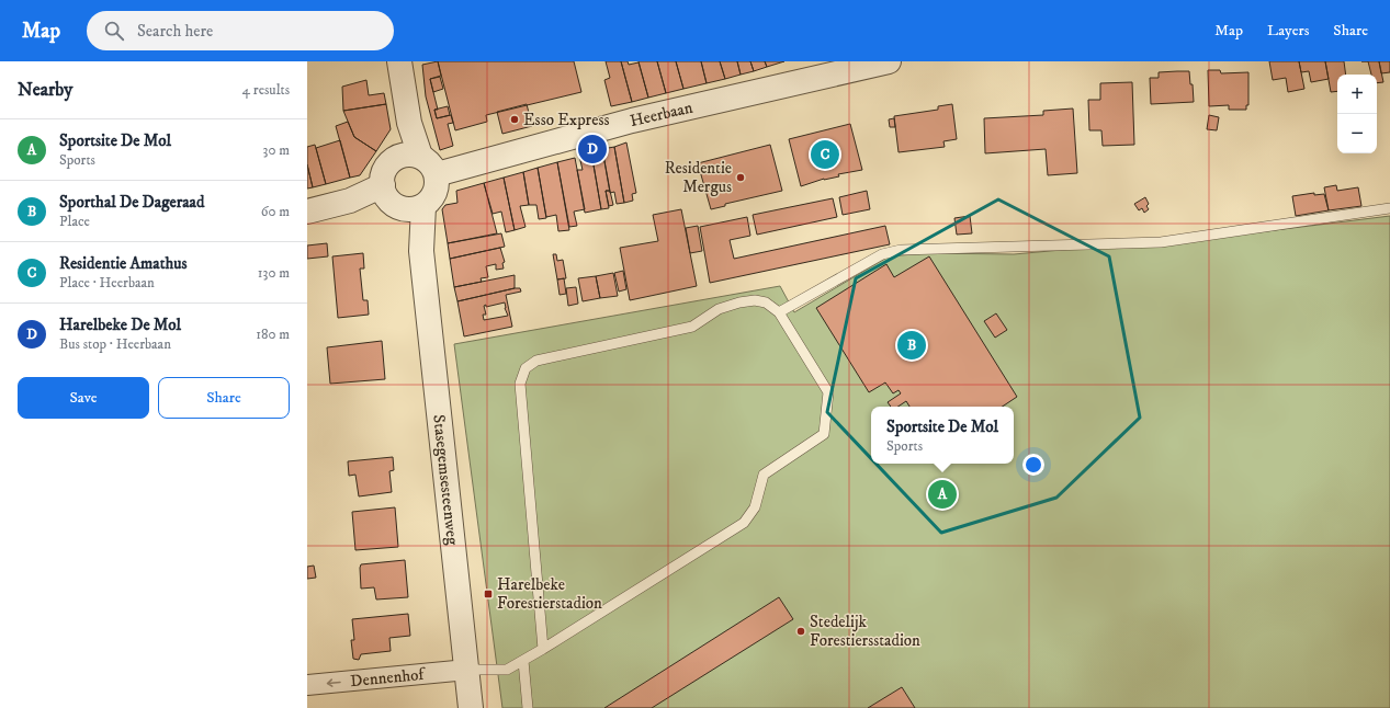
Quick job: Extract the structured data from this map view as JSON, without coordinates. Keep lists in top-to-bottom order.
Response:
{
  "streets": {
    "street": ["Heerbaan", "Stasegemsesteenweg", "Dennenhof"]
  },
  "crossings": [
    ["Heerbaan", "Stasegemsesteenweg"],
    ["Stasegemsesteenweg", "Dennenhof"]
  ],
  "one_way": ["Dennenhof"],
  "places": {
    "other": ["Esso Express", "Residentie Mergus", "Stedelijk Forestiersstadion"],
    "transit": ["Harelbeke Forestierstadion"]
  },
  "page": {
    "header": "Map",
    "search": "Search here",
    "nav": ["Map", "Layers", "Share"],
    "heading": ["Nearby", "4 results"],
    "map_buttons": ["+", "−"],
    "list": [
      {
        "mark": "A",
        "name": "Sportsite De Mol",
        "note": "Sports",
        "value": "30 m"
      },
      {
        "mark": "B",
        "name": "Sporthal De Dageraad",
        "note": "Place",
        "value": "60 m"
      },
      {
        "mark": "C",
        "name": "Residentie Amathus",
        "note": "Place · Heerbaan",
        "value": "130 m"
      },
      {
        "mark": "D",
        "name": "Harelbeke De Mol",
        "note": "Bus stop · Heerbaan",
        "value": "180 m"
      }
    ],
    "pins": [
      "D",
      "C",
      "B",
      "A"
    ],
    "buttons": ["Save", "Share"],
    "popup": ["Sportsite De Mol", "Sports"]
  }
}
